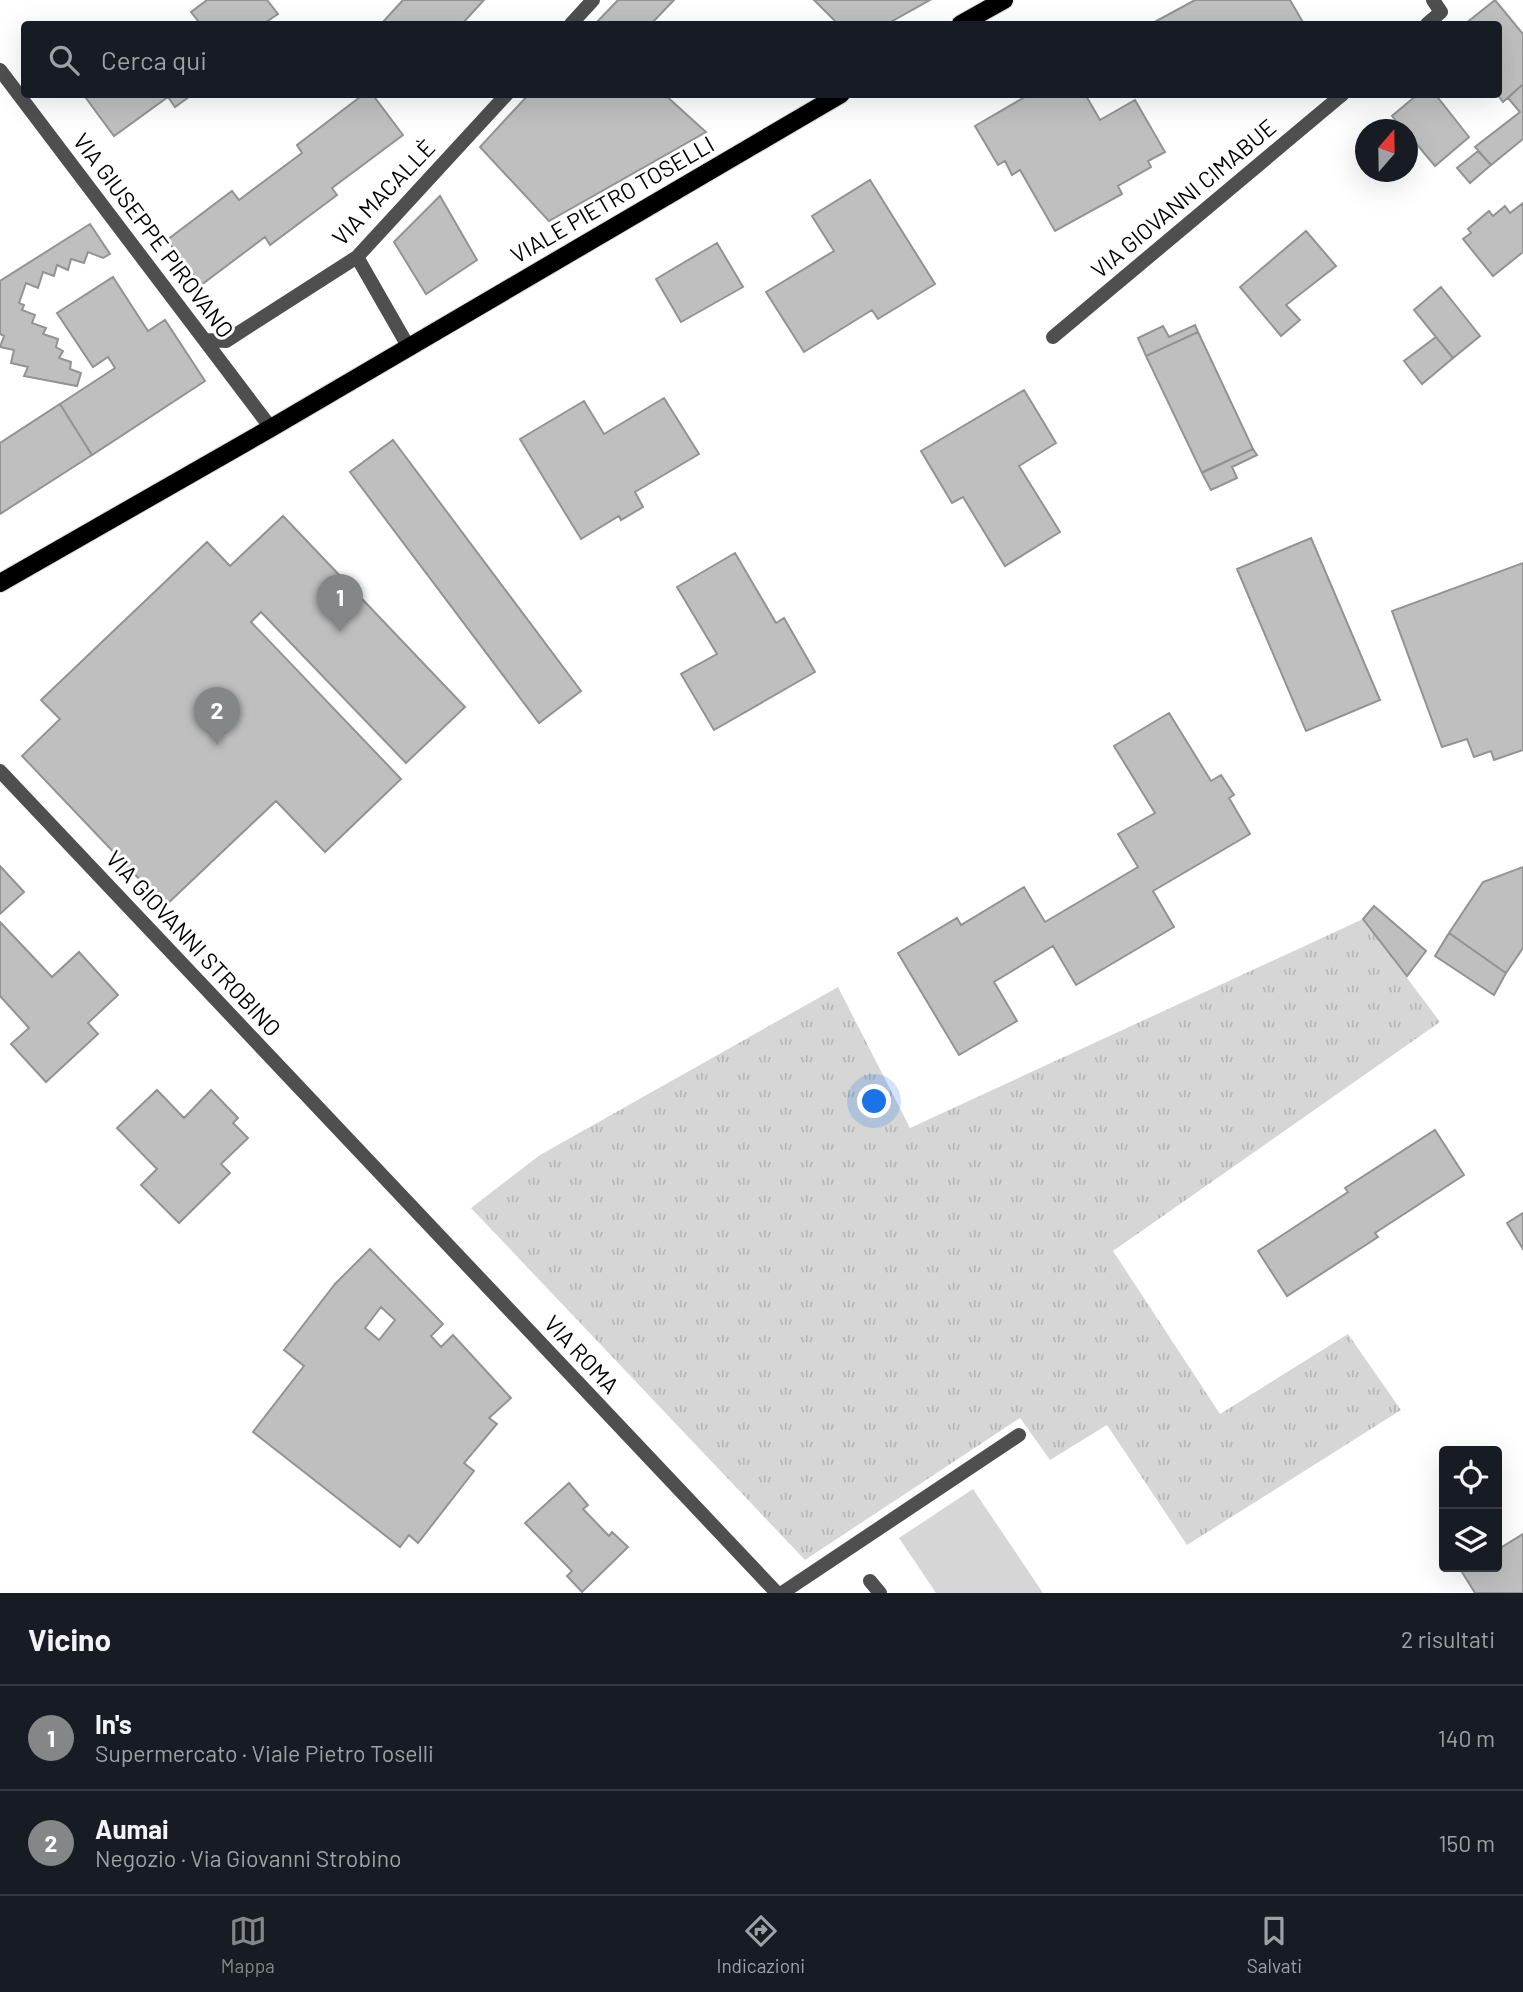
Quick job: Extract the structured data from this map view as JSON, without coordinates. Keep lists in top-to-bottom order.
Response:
{
  "streets": {
    "main road": ["VIALE PIETRO TOSELLI"],
    "street": [
      "VIA MACALLÈ",
      "VIA GIOVANNI CIMABUE",
      "VIA GIUSEPPE PIROVANO",
      "VIA GIOVANNI STROBINO",
      "VIA ROMA"
    ]
  },
  "crossings": [
    ["VIA MACALLÈ", "VIA GIUSEPPE PIROVANO"],
    ["VIALE PIETRO TOSELLI", "VIA GIUSEPPE PIROVANO"],
    ["VIA GIOVANNI STROBINO", "VIA ROMA"]
  ],
  "north": "top",
  "page": {
    "search": "Cerca qui",
    "pins": ["1", "2"],
    "heading": ["Vicino", "2 risultati"],
    "list": [
      {
        "mark": "1",
        "name": "In's",
        "note": "Supermercato · Viale Pietro Toselli",
        "value": "140 m"
      },
      {
        "mark": "2",
        "name": "Aumai",
        "note": "Negozio · Via Giovanni Strobino",
        "value": "150 m"
      }
    ],
    "nav": ["Mappa", "Indicazioni", "Salvati"]
  }
}
